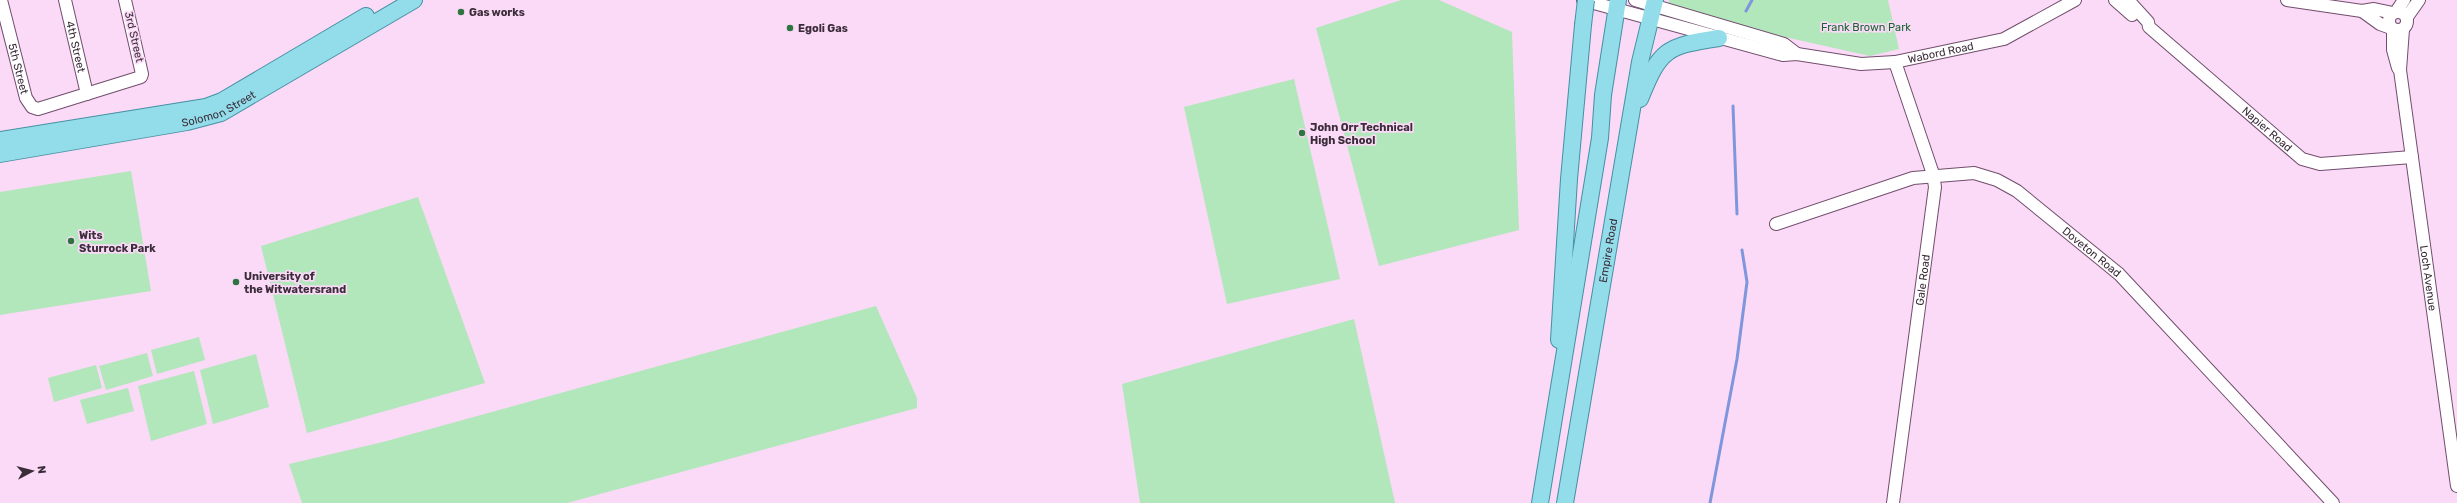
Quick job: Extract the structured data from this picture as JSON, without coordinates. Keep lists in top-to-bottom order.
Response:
{
  "streets": {
    "main road": ["Solomon Street", "Empire Road"],
    "street": [
      "3rd Street",
      "4th Street",
      "Wabord Road",
      "5th Street",
      "Napier Road",
      "Doveton Road",
      "Loch Avenue",
      "Gale Road"
    ]
  },
  "crossings": [
    ["3rd Street", "4th Street"],
    ["3rd Street", "5th Street"],
    ["4th Street", "5th Street"],
    ["Wabord Road", "Empire Road"],
    ["Wabord Road", "Gale Road"],
    ["Napier Road", "Loch Avenue"],
    ["Doveton Road", "Gale Road"]
  ],
  "parks": ["Frank Brown Park"],
  "places": [
    "Gas works",
    "Egoli Gas",
    "John Orr Technical High School",
    "Wits Sturrock Park",
    "University of the Witwatersrand"
  ],
  "north": "right"
}
